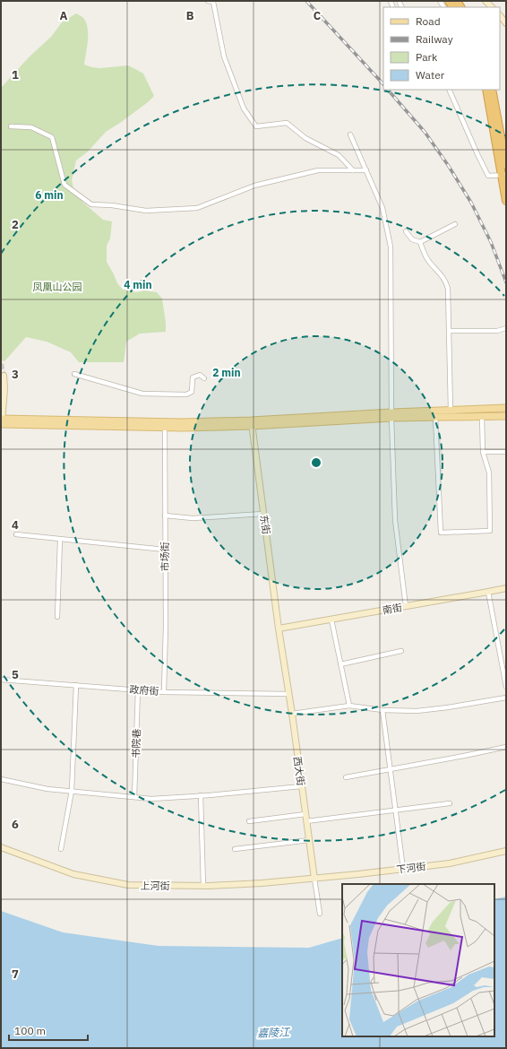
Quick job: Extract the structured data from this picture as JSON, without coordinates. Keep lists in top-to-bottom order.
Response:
{
  "streets": {
    "street": [
      "东街",
      "市场街",
      "南街",
      "政府街",
      "书院巷",
      "西大街",
      "下河街",
      "上河街"
    ]
  },
  "crossings": [
    ["东街", "南街"],
    ["东街", "西大街"],
    ["市场街", "政府街"],
    ["南街", "西大街"],
    ["政府街", "书院巷"],
    ["政府街", "西大街"],
    ["西大街", "下河街"],
    ["西大街", "上河街"],
    ["下河街", "上河街"]
  ],
  "water": ["嘉陵江"],
  "parks": ["凤凰山公园"],
  "legend": [
    "Road",
    "Railway",
    "Park",
    "Water"
  ],
  "scale_bar": "100 m",
  "grid": {
    "columns": ["A", "B", "C"],
    "rows": [
      "1",
      "2",
      "3",
      "4",
      "5",
      "6",
      "7"
    ]
  },
  "rings": ["6 min", "4 min", "2 min"]
}
